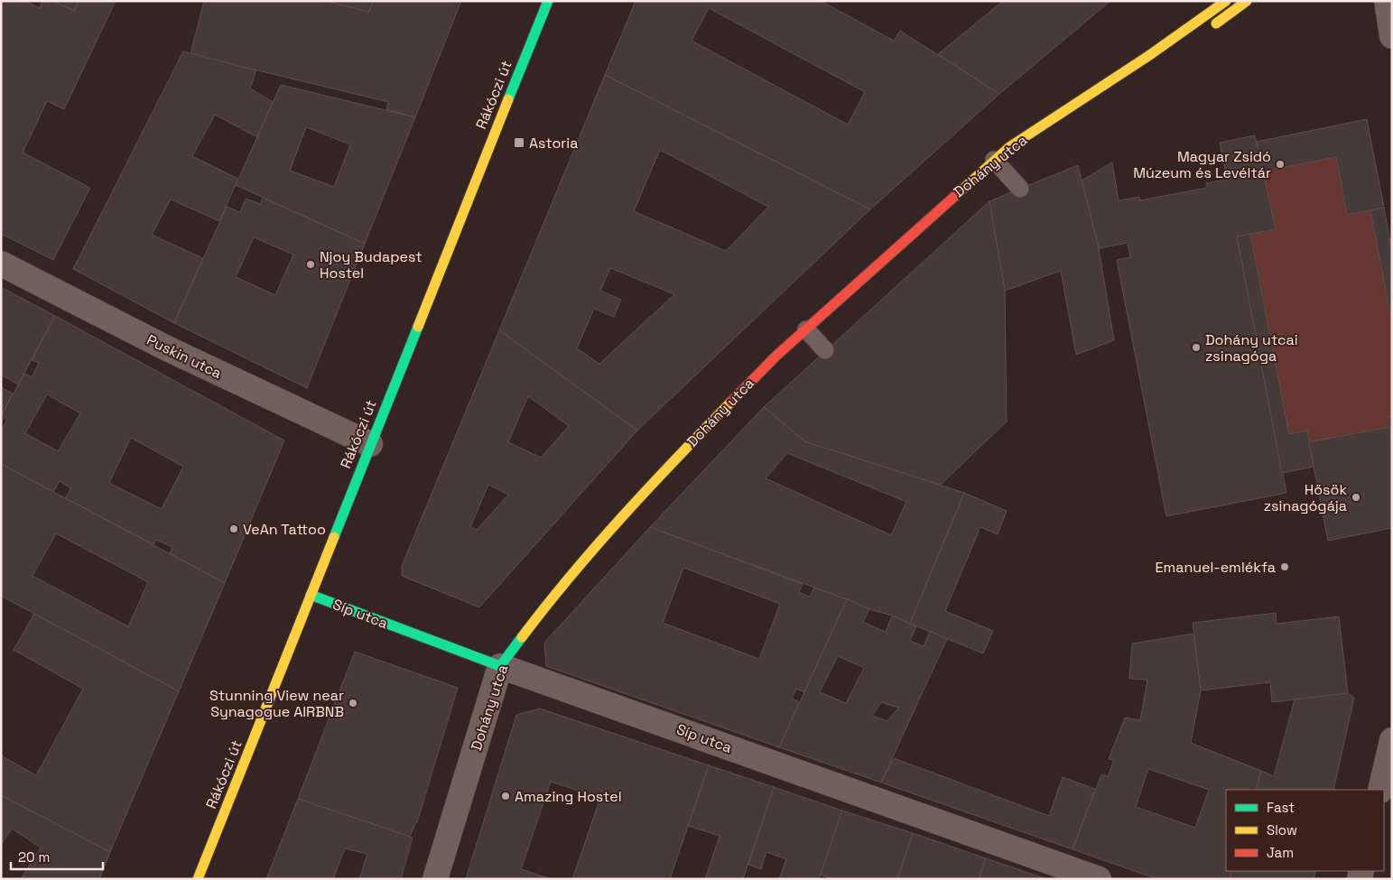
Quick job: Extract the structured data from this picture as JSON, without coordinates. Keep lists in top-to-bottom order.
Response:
{
  "streets": {
    "street": [
      "Rákóczi út",
      "Dohány utca",
      "Puskin utca",
      "Síp utca"
    ]
  },
  "crossings": [
    ["Rákóczi út", "Puskin utca"],
    ["Rákóczi út", "Síp utca"],
    ["Dohány utca", "Síp utca"]
  ],
  "places": {
    "transit": ["Astoria"],
    "other": [
      "Magyar Zsidó Múzeum és Levéltár",
      "Njoy Budapest Hostel",
      "Dohány utcai zsinagóga",
      "Hősök zsinagógája",
      "VeAn Tattoo",
      "Emanuel-emlékfa",
      "Stunning View near Synagogue AIRBNB",
      "Amazing Hostel"
    ]
  },
  "legend": ["Fast", "Slow", "Jam"],
  "scale_bar": "20 m"
}
